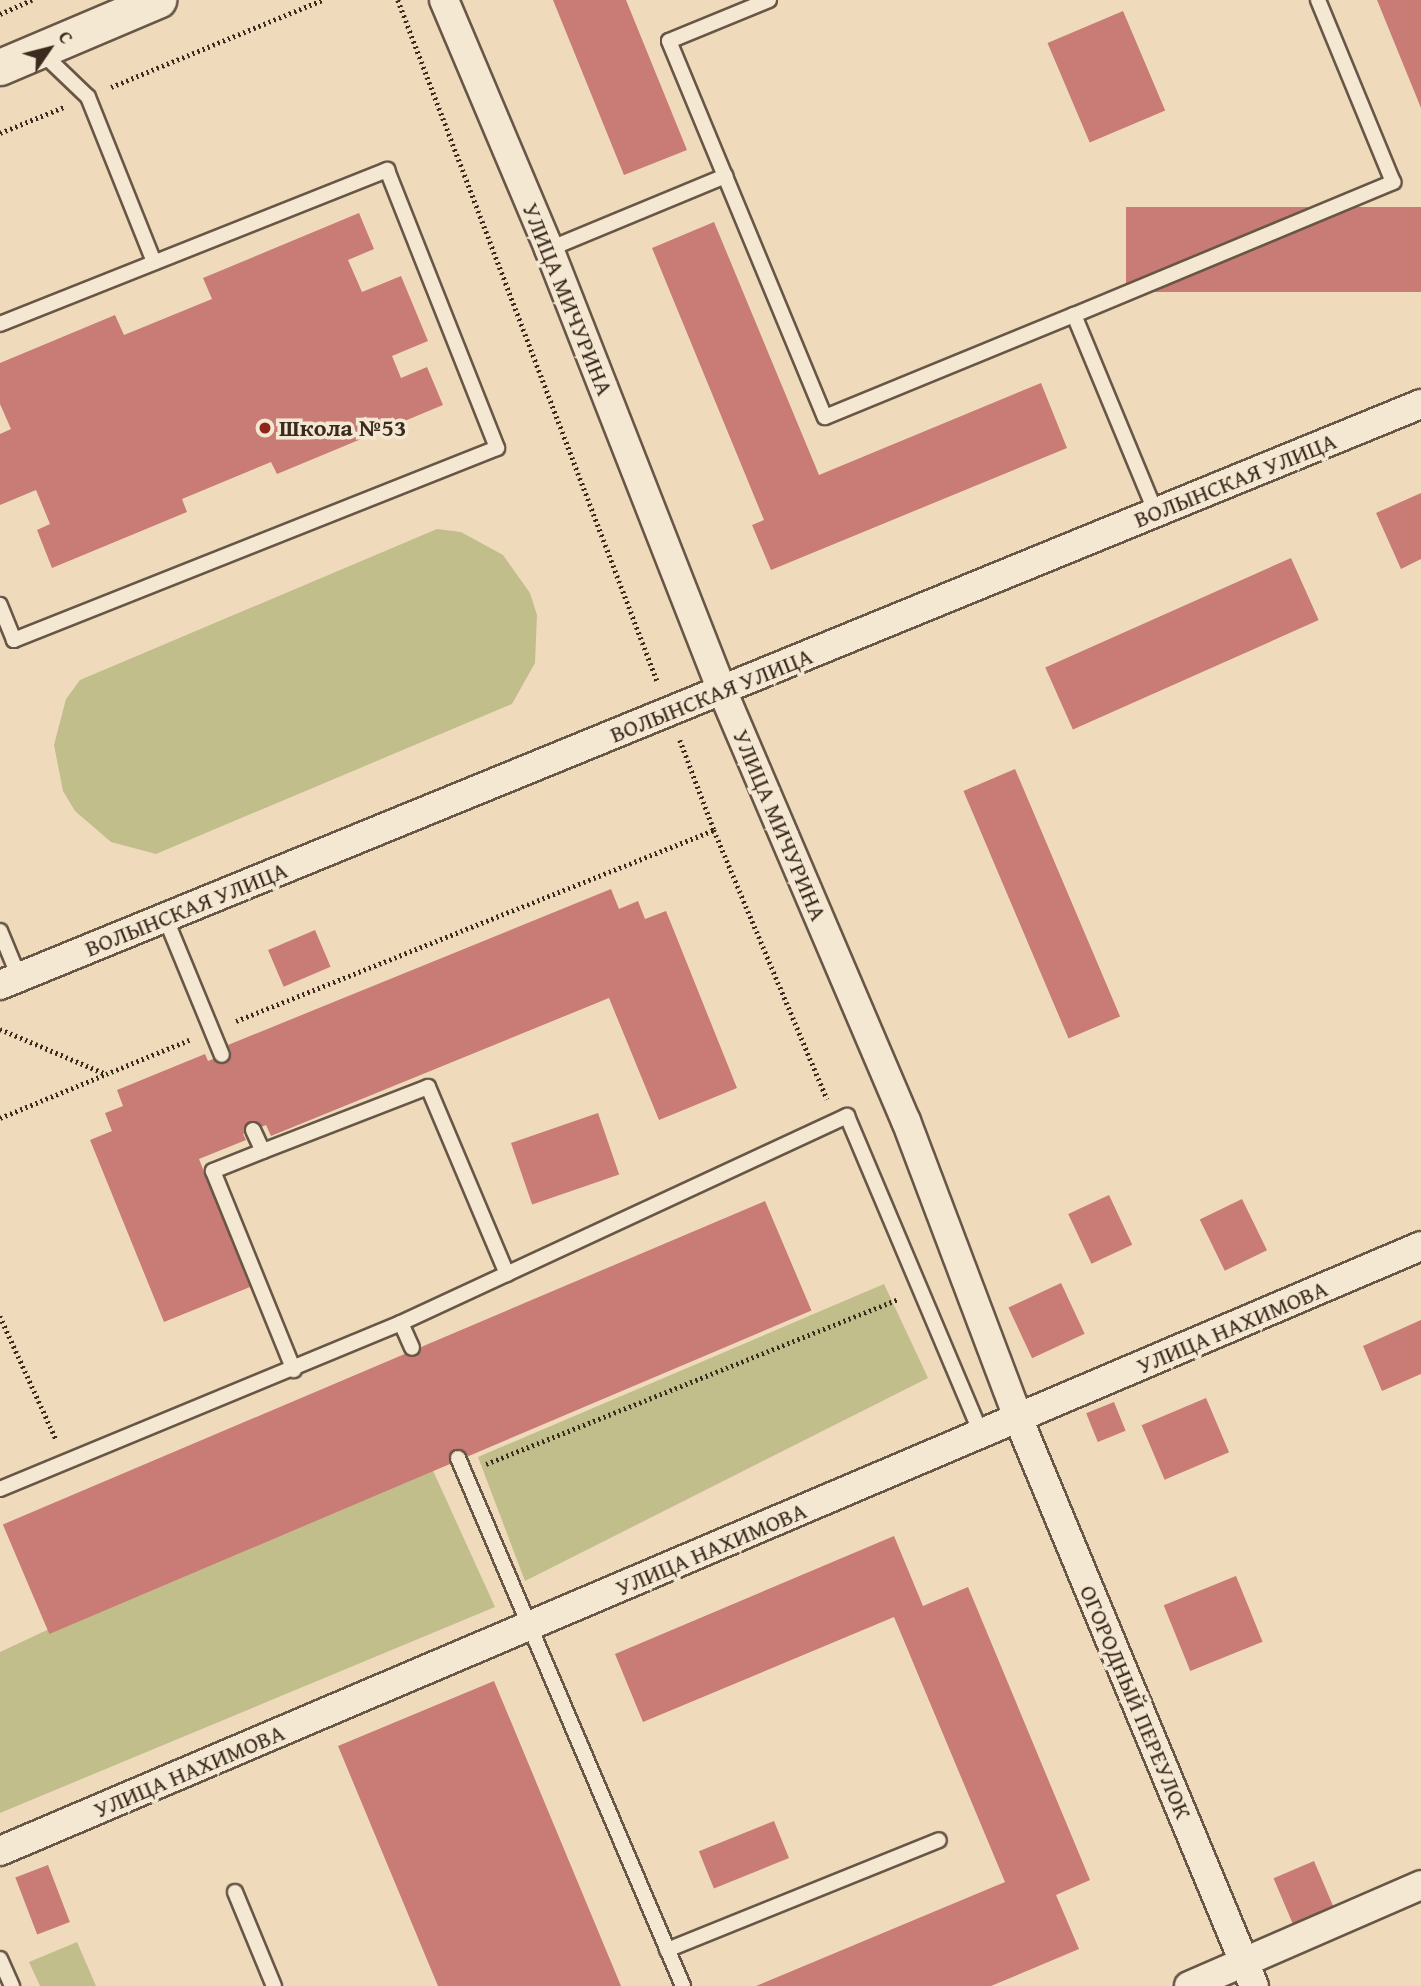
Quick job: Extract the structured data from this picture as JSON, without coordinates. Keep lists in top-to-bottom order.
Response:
{
  "streets": {
    "street": [
      "УЛИЦА МИЧУРИНА",
      "ВОЛЫНСКАЯ УЛИЦА",
      "УЛИЦА НАХИМОВА",
      "ОГОРОДНЫЙ ПЕРЕУЛОК"
    ]
  },
  "crossings": [
    ["УЛИЦА МИЧУРИНА", "ВОЛЫНСКАЯ УЛИЦА"],
    ["УЛИЦА МИЧУРИНА", "УЛИЦА НАХИМОВА"],
    ["УЛИЦА МИЧУРИНА", "ОГОРОДНЫЙ ПЕРЕУЛОК"],
    ["УЛИЦА НАХИМОВА", "ОГОРОДНЫЙ ПЕРЕУЛОК"]
  ],
  "places": ["Школа №53"],
  "north": "top right"
}
